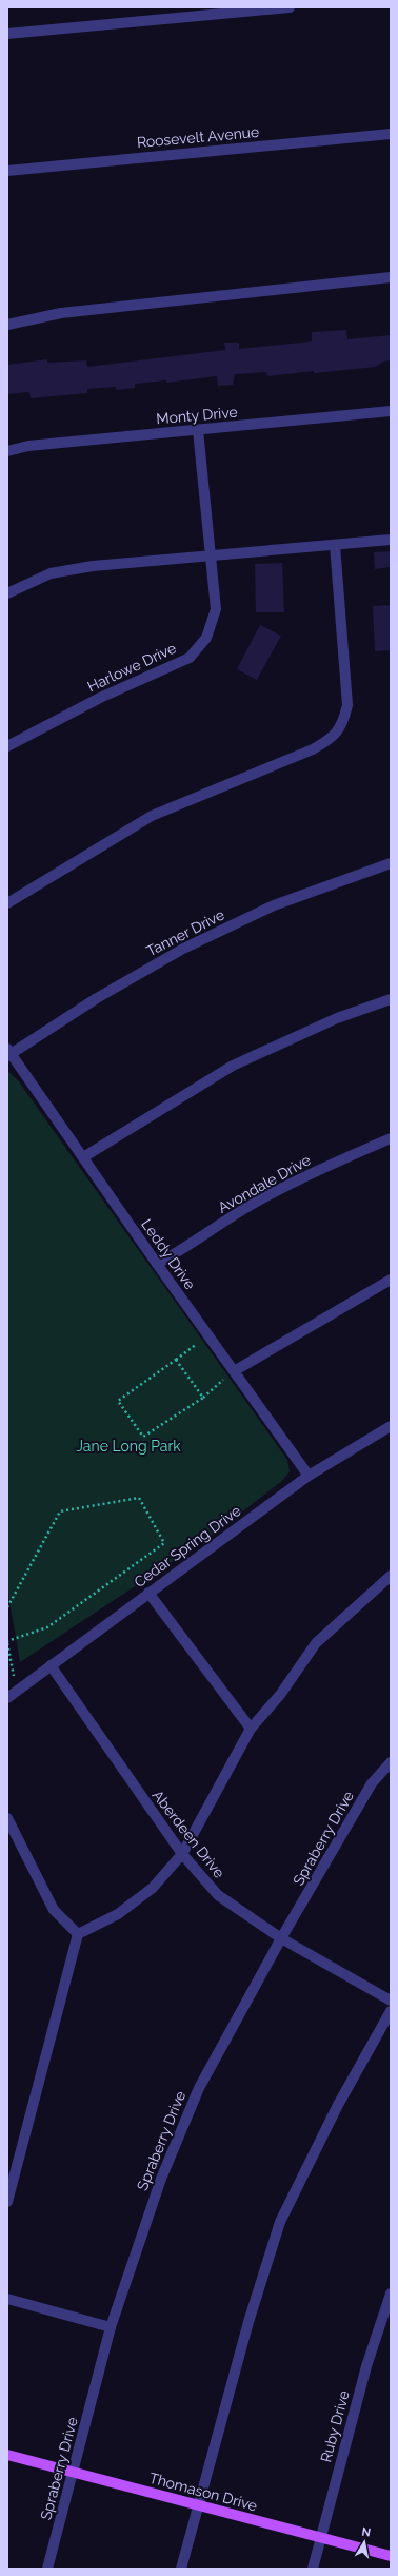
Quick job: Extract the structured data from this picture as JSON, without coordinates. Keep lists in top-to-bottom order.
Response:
{
  "streets": {
    "main road": ["Thomason Drive"],
    "street": [
      "Roosevelt Avenue",
      "Monty Drive",
      "Harlowe Drive",
      "Tanner Drive",
      "Avondale Drive",
      "Leddy Drive",
      "Cedar Spring Drive",
      "Aberdeen Drive",
      "Spraberry Drive",
      "Ruby Drive"
    ]
  },
  "crossings": [
    ["Monty Drive", "Harlowe Drive"],
    ["Tanner Drive", "Leddy Drive"],
    ["Avondale Drive", "Leddy Drive"],
    ["Leddy Drive", "Cedar Spring Drive"],
    ["Cedar Spring Drive", "Aberdeen Drive"],
    ["Aberdeen Drive", "Spraberry Drive"],
    ["Spraberry Drive", "Thomason Drive"],
    ["Ruby Drive", "Thomason Drive"]
  ],
  "parks": ["Jane Long Park"],
  "north": "top"
}
